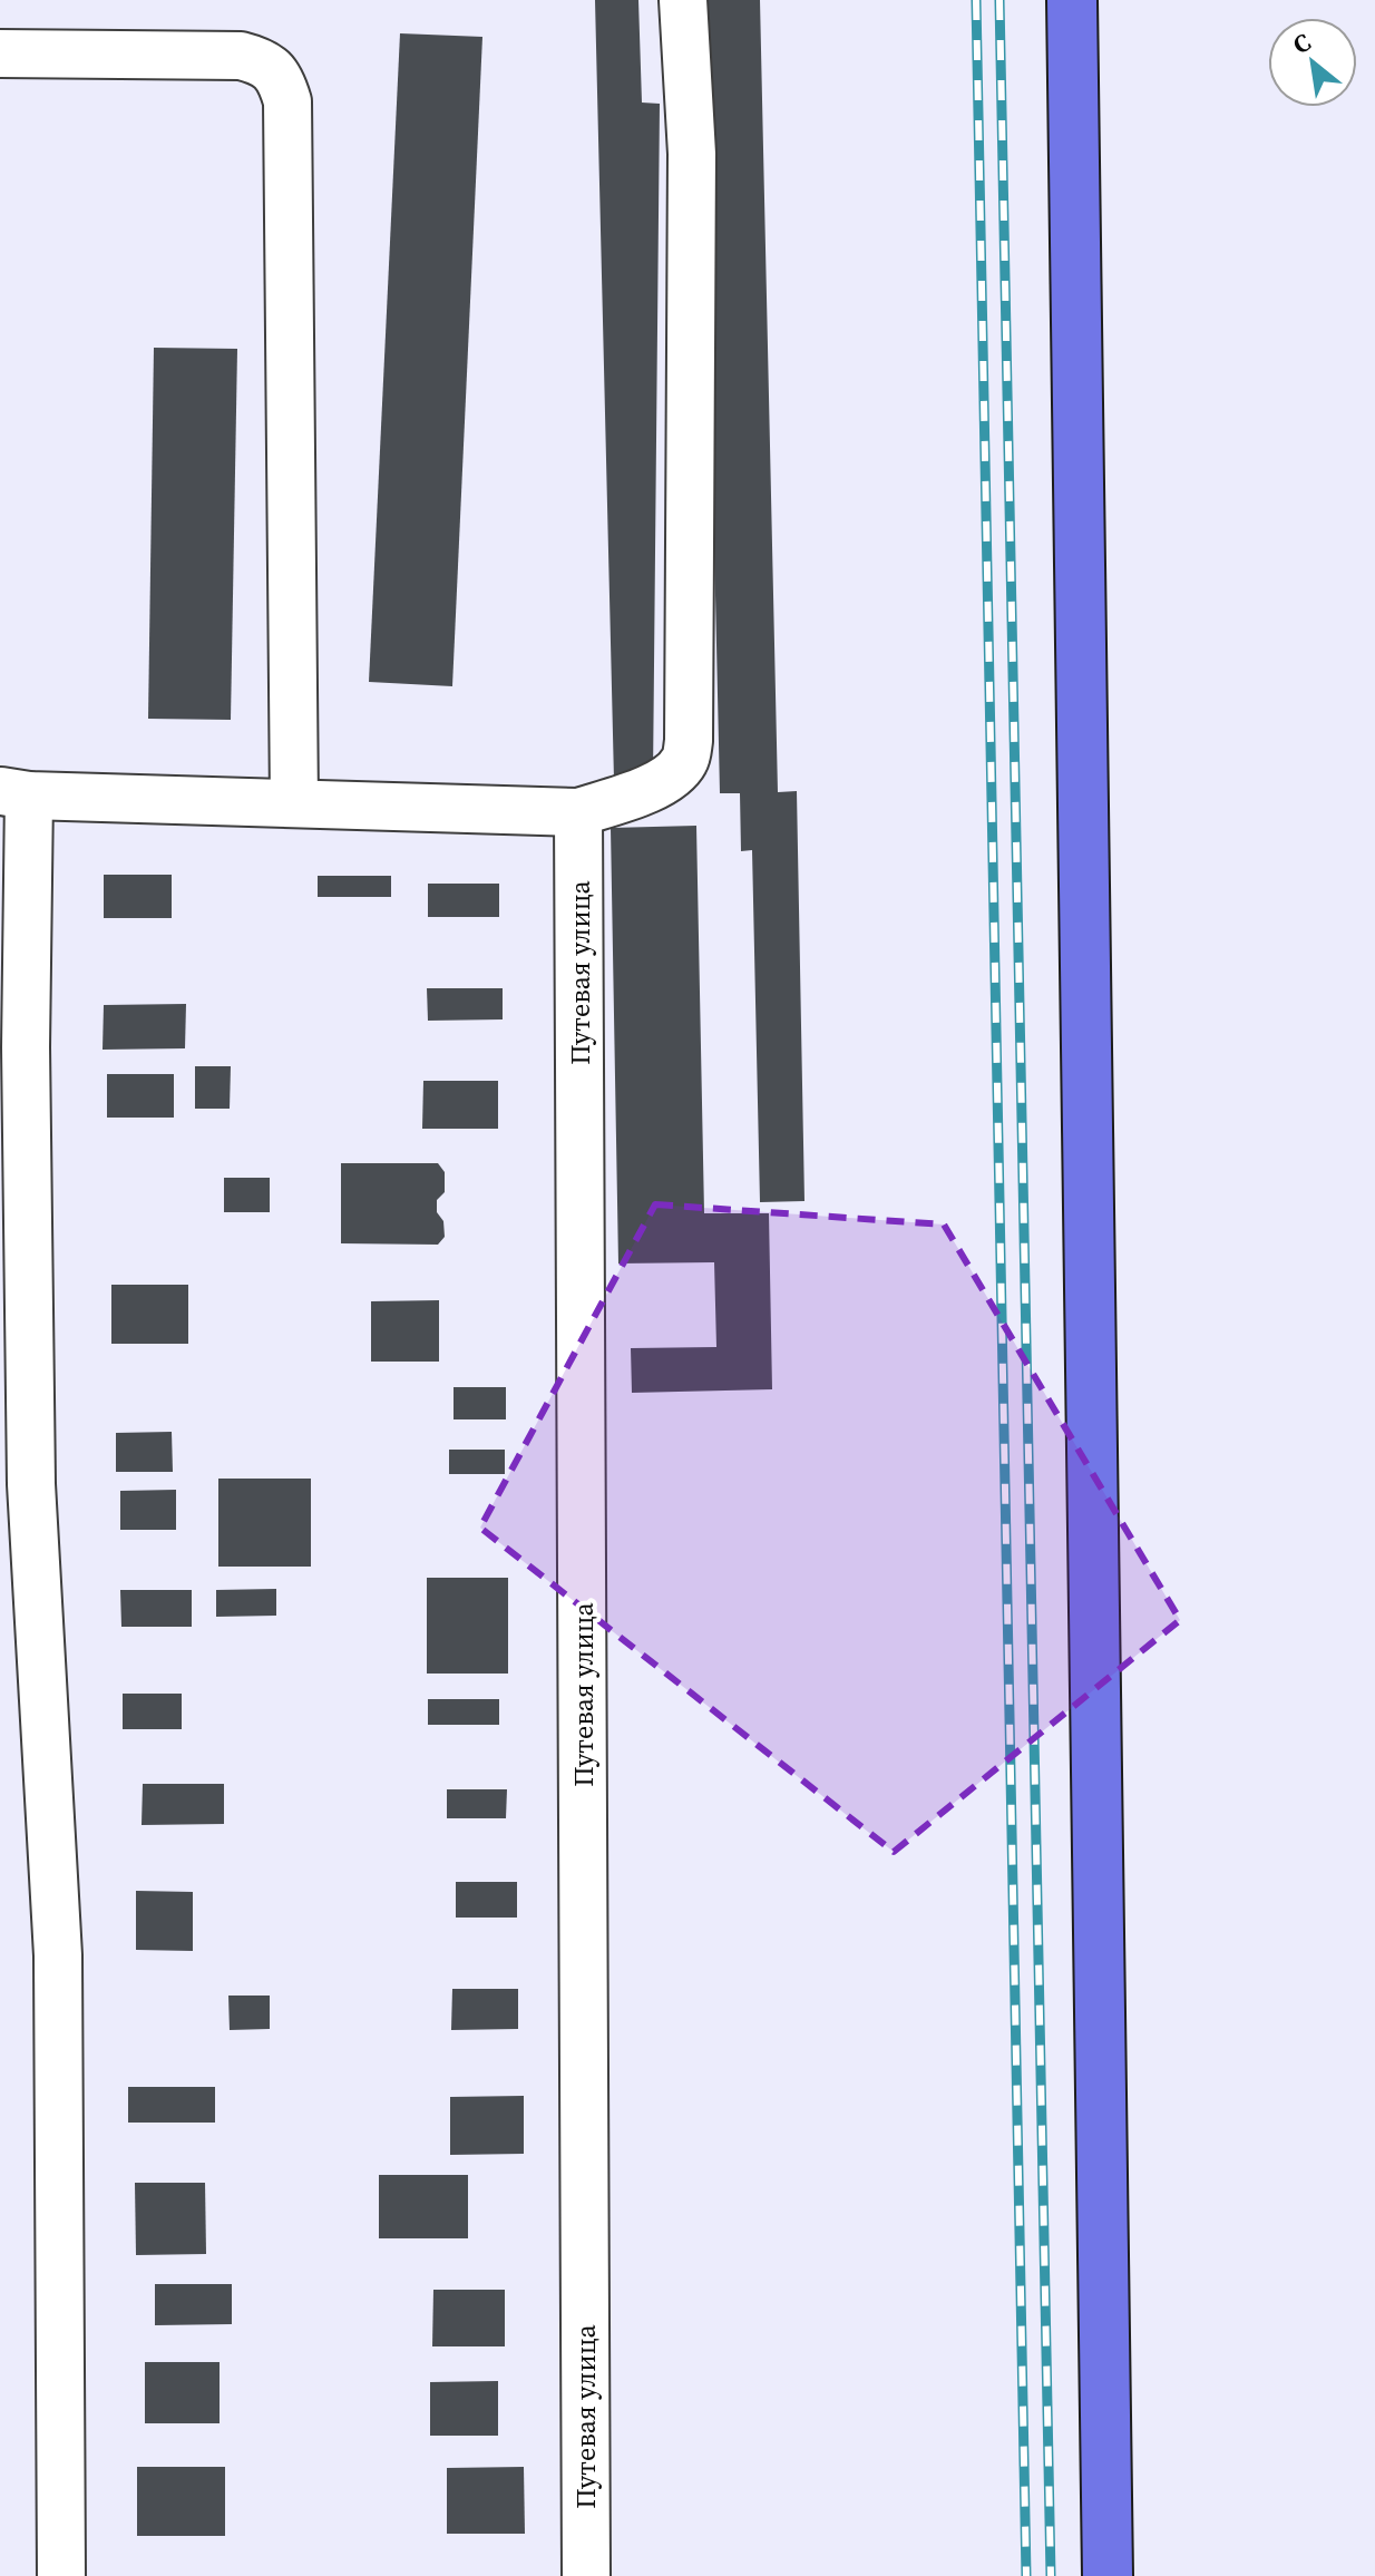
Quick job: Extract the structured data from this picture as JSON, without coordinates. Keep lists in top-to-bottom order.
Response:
{
  "streets": {
    "street": ["Путевая улица"]
  },
  "north": "top left"
}
